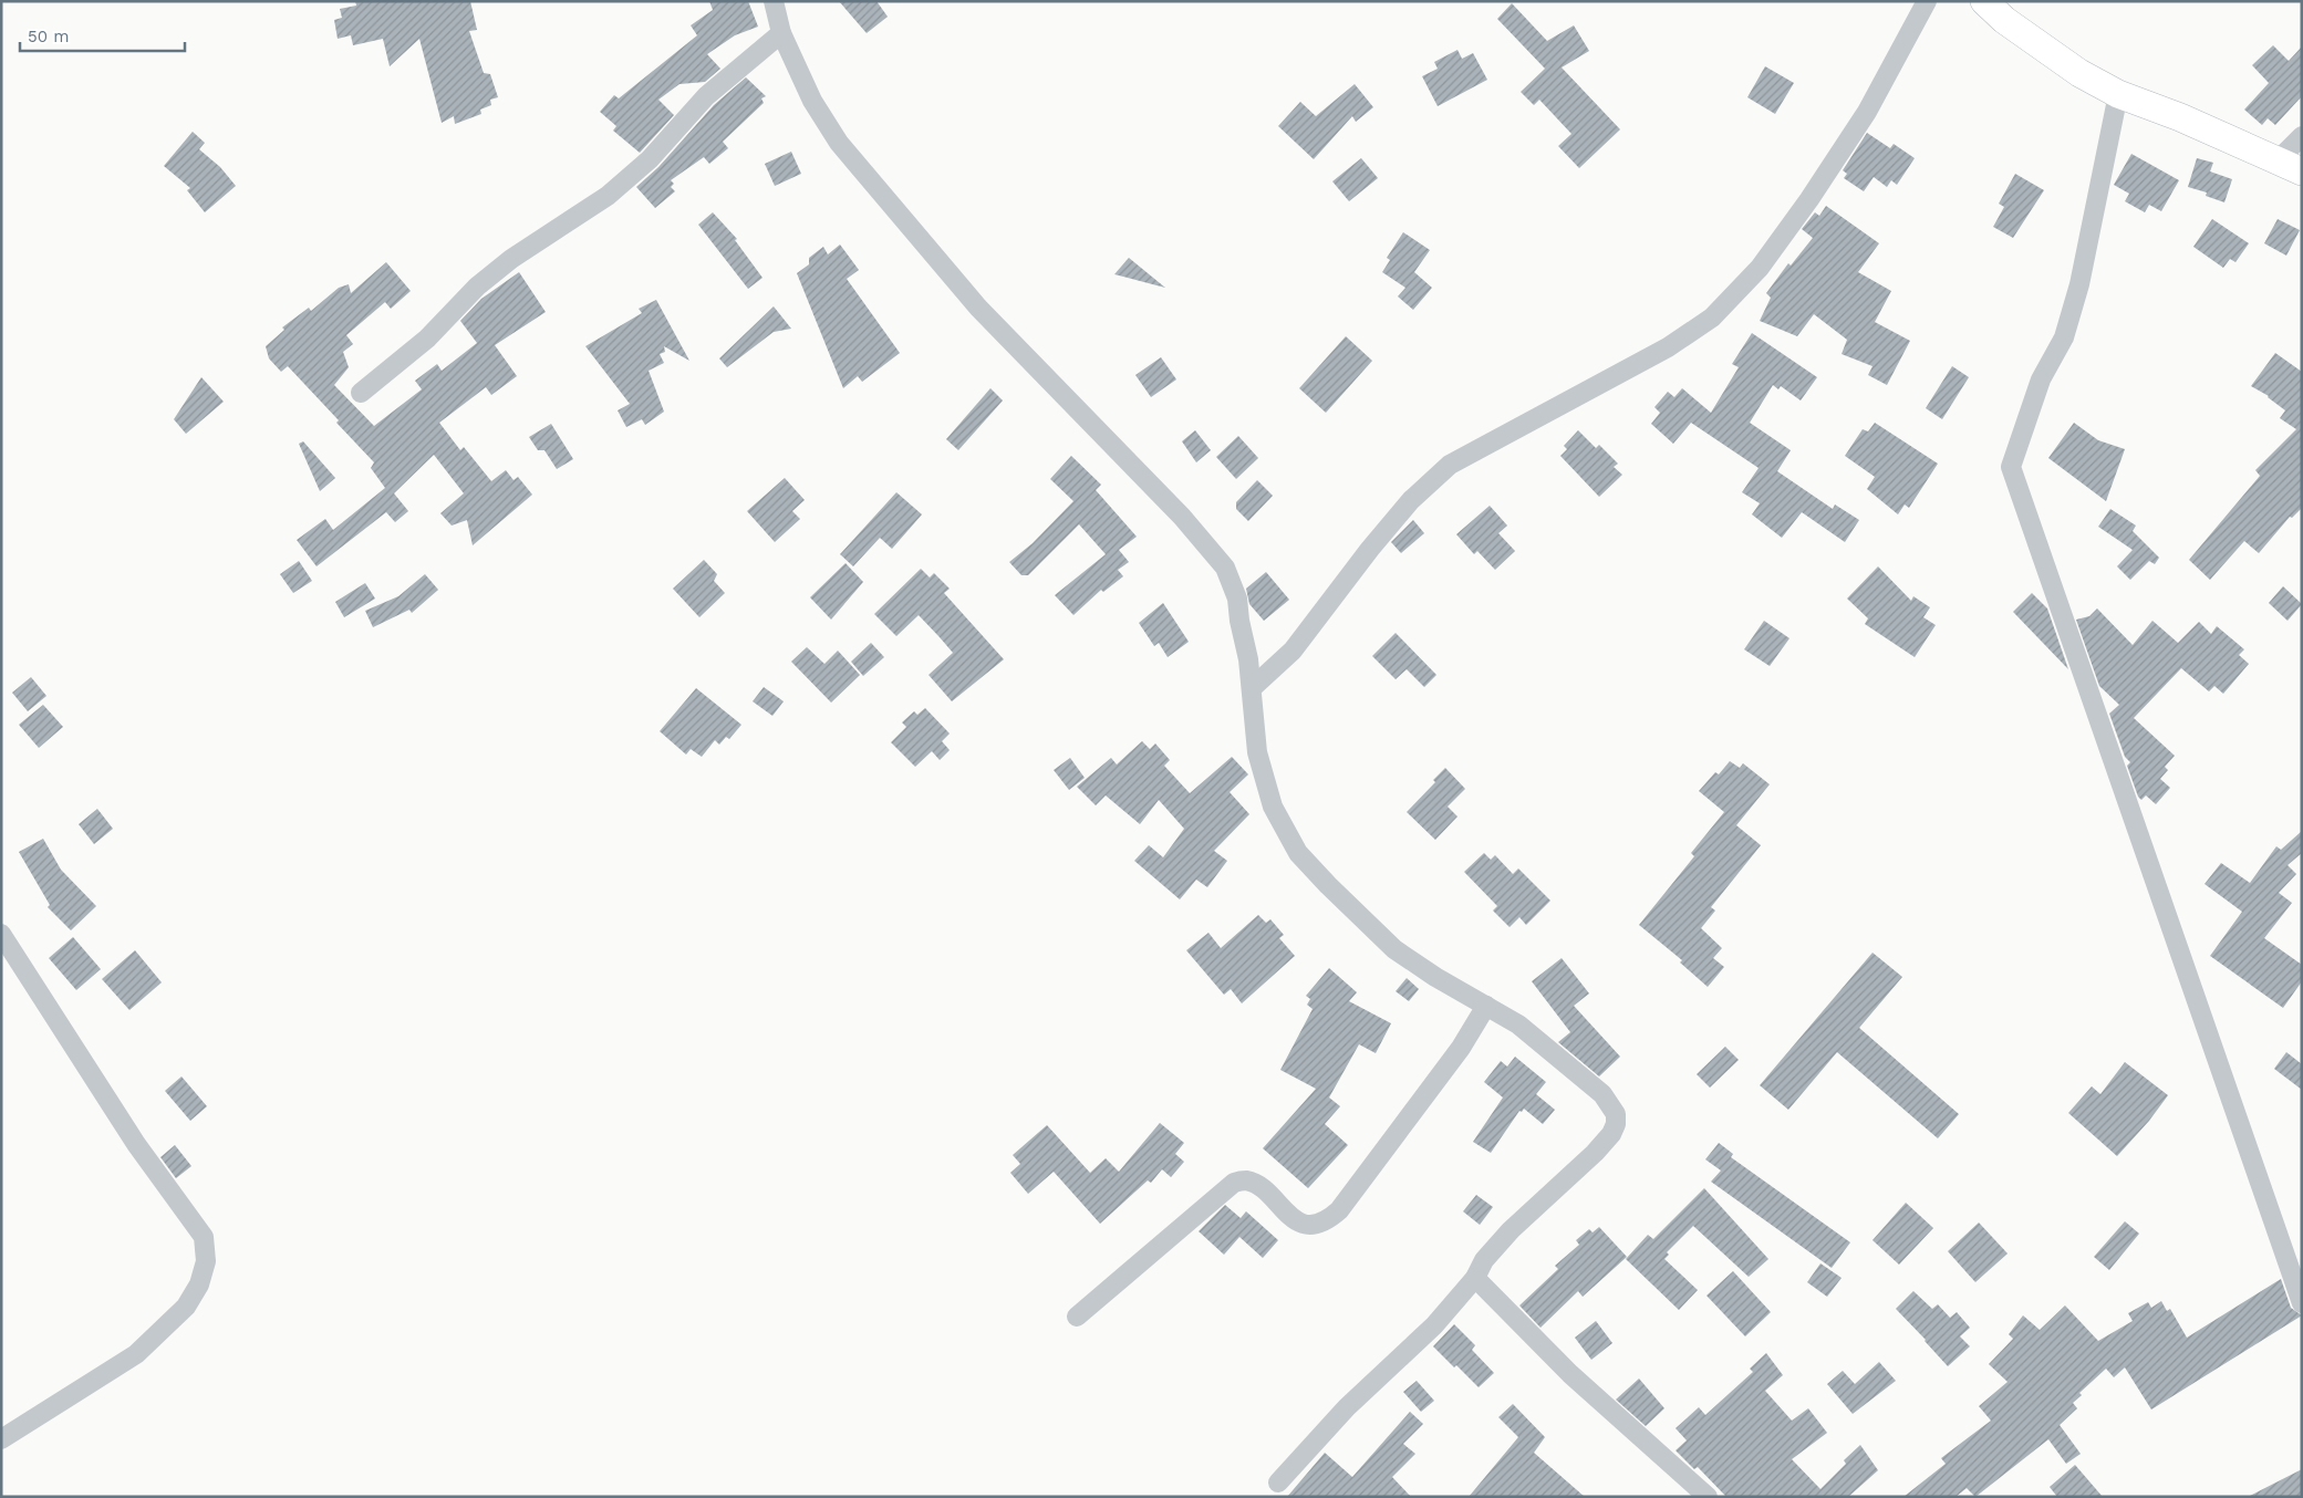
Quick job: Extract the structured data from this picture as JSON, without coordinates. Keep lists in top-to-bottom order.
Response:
{
  "scale_bar": "50 m"
}
